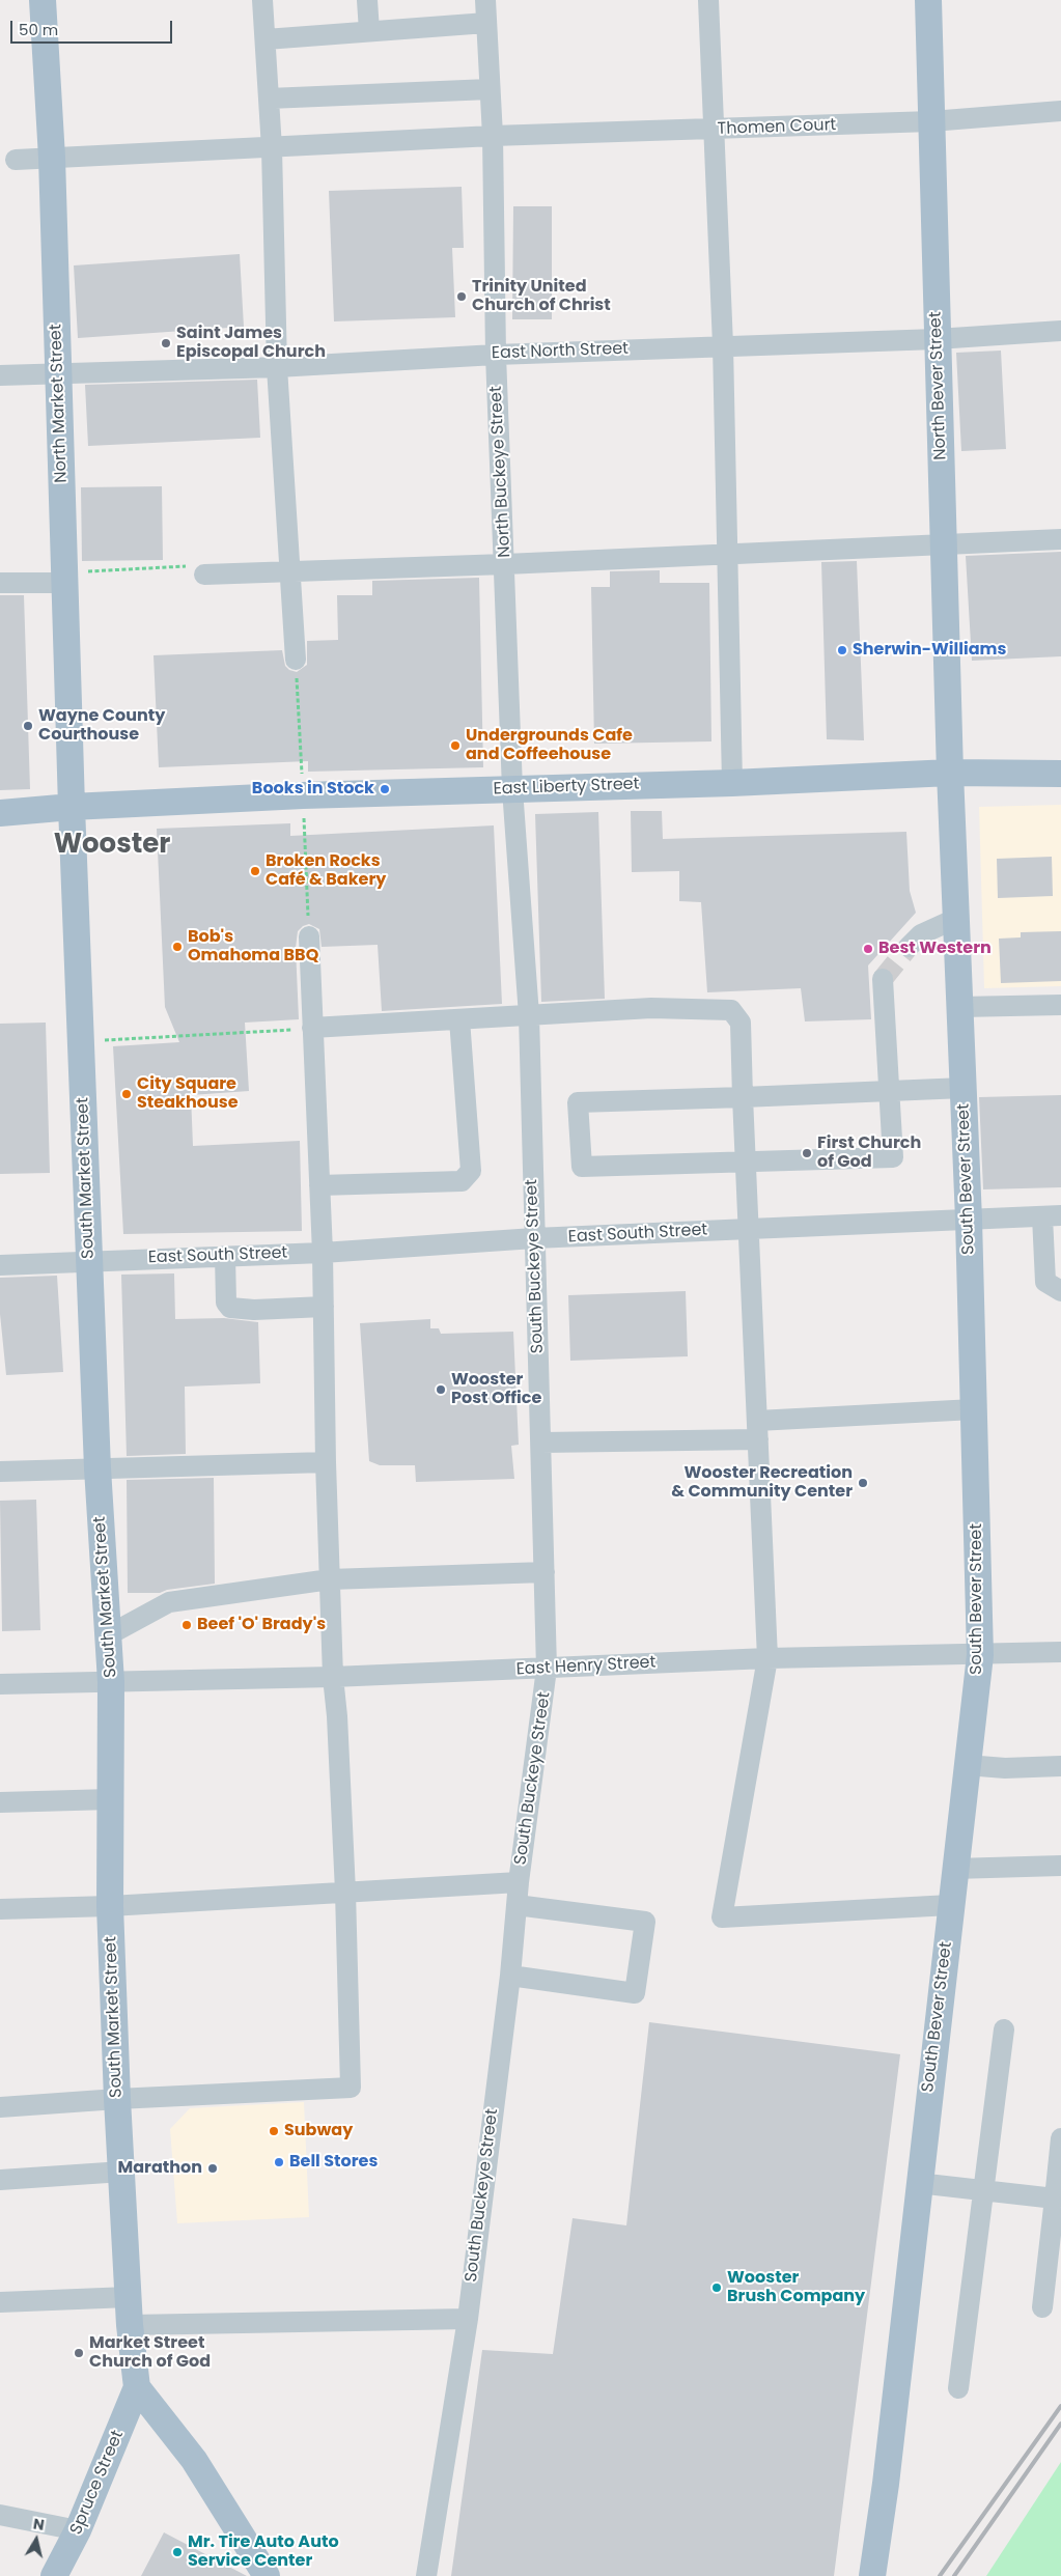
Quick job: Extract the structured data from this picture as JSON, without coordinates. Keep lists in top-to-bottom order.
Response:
{
  "streets": {
    "main road": [
      "North Bever Street",
      "North Market Street",
      "East Liberty Street",
      "South Market Street",
      "South Bever Street",
      "Spruce Street"
    ],
    "street": [
      "Thomen Court",
      "East North Street",
      "North Buckeye Street",
      "East South Street",
      "South Buckeye Street",
      "East Henry Street"
    ]
  },
  "crossings": [
    ["Thomen Court", "North Bever Street"],
    ["Thomen Court", "North Market Street"],
    ["Thomen Court", "North Buckeye Street"],
    ["East North Street", "North Bever Street"],
    ["East North Street", "North Market Street"],
    ["East North Street", "North Buckeye Street"],
    ["North Bever Street", "East Liberty Street"],
    ["North Bever Street", "South Bever Street"],
    ["North Market Street", "East Liberty Street"],
    ["North Market Street", "South Market Street"],
    ["North Buckeye Street", "East Liberty Street"],
    ["North Buckeye Street", "South Buckeye Street"],
    ["East Liberty Street", "South Market Street"],
    ["East Liberty Street", "South Bever Street"],
    ["East Liberty Street", "South Buckeye Street"],
    ["South Market Street", "East South Street"],
    ["South Market Street", "East Henry Street"],
    ["South Market Street", "Spruce Street"],
    ["South Bever Street", "East South Street"],
    ["South Bever Street", "East Henry Street"],
    ["East South Street", "South Buckeye Street"],
    ["South Buckeye Street", "East Henry Street"]
  ],
  "districts": ["Wooster"],
  "places": [
    "Trinity United Church of Christ",
    "Saint James Episcopal Church",
    "Sherwin-Williams",
    "Wayne County Courthouse",
    "Undergrounds Cafe and Coffeehouse",
    "Books in Stock",
    "Broken Rocks Café & Bakery",
    "Bob's Omahoma BBQ",
    "Best Western",
    "City Square Steakhouse",
    "First Church of God",
    "Wooster Post Office",
    "Wooster Recreation & Community Center",
    "Beef 'O' Brady's",
    "Subway",
    "Bell Stores",
    "Marathon",
    "Wooster Brush Company",
    "Market Street Church of God",
    "Mr. Tire Auto Auto Service Center"
  ],
  "scale_bar": "50 m",
  "north": "top"
}
